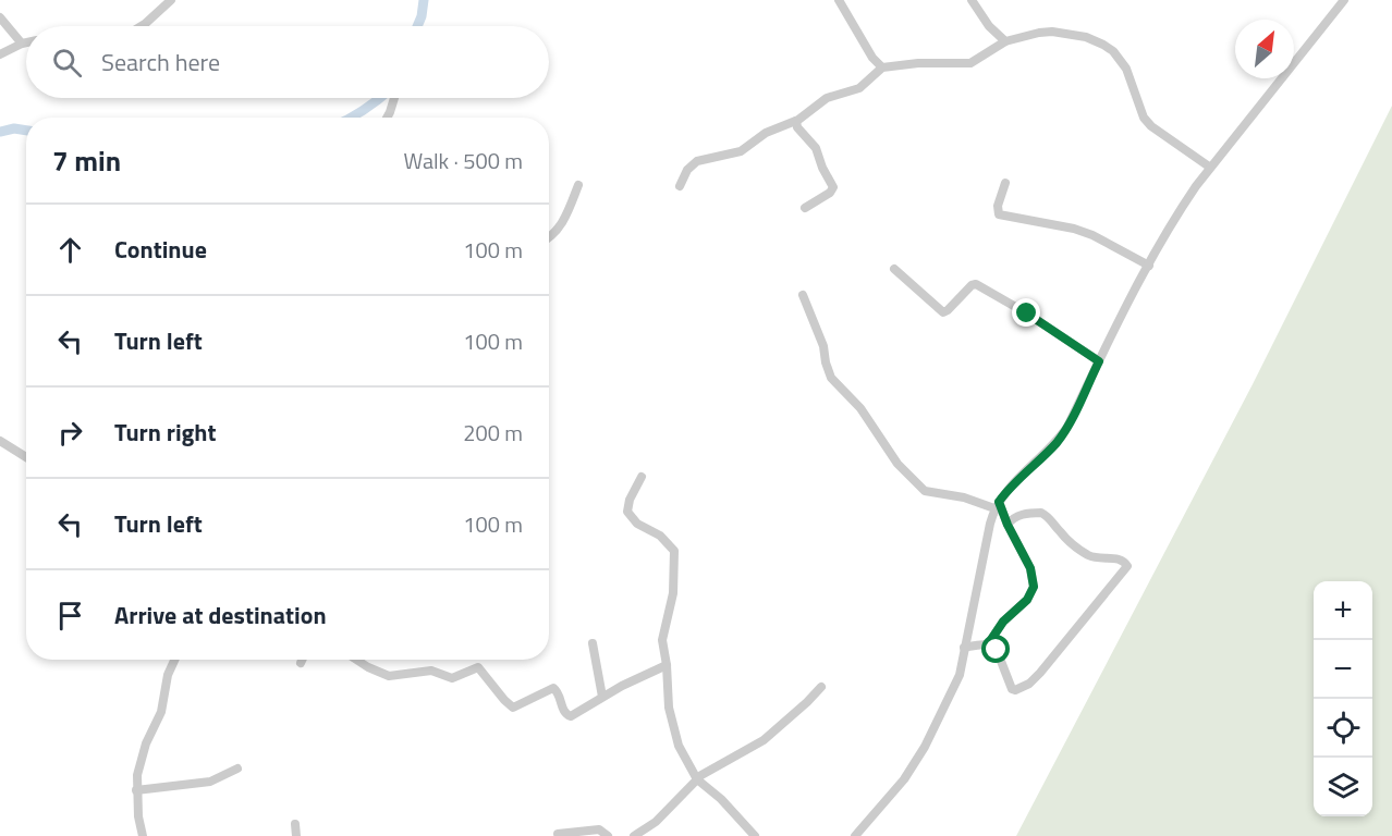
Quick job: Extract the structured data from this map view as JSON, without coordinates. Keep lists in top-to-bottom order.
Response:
{
  "north": "top right",
  "page": {
    "search": "Search here",
    "heading": ["7 min", "Walk · 500 m"],
    "list": [
      ["Continue", "100 m"],
      ["Turn left", "100 m"],
      ["Turn right", "200 m"],
      ["Turn left", "100 m"],
      "Arrive at destination"
    ],
    "map_buttons": ["+", "−"]
  }
}
